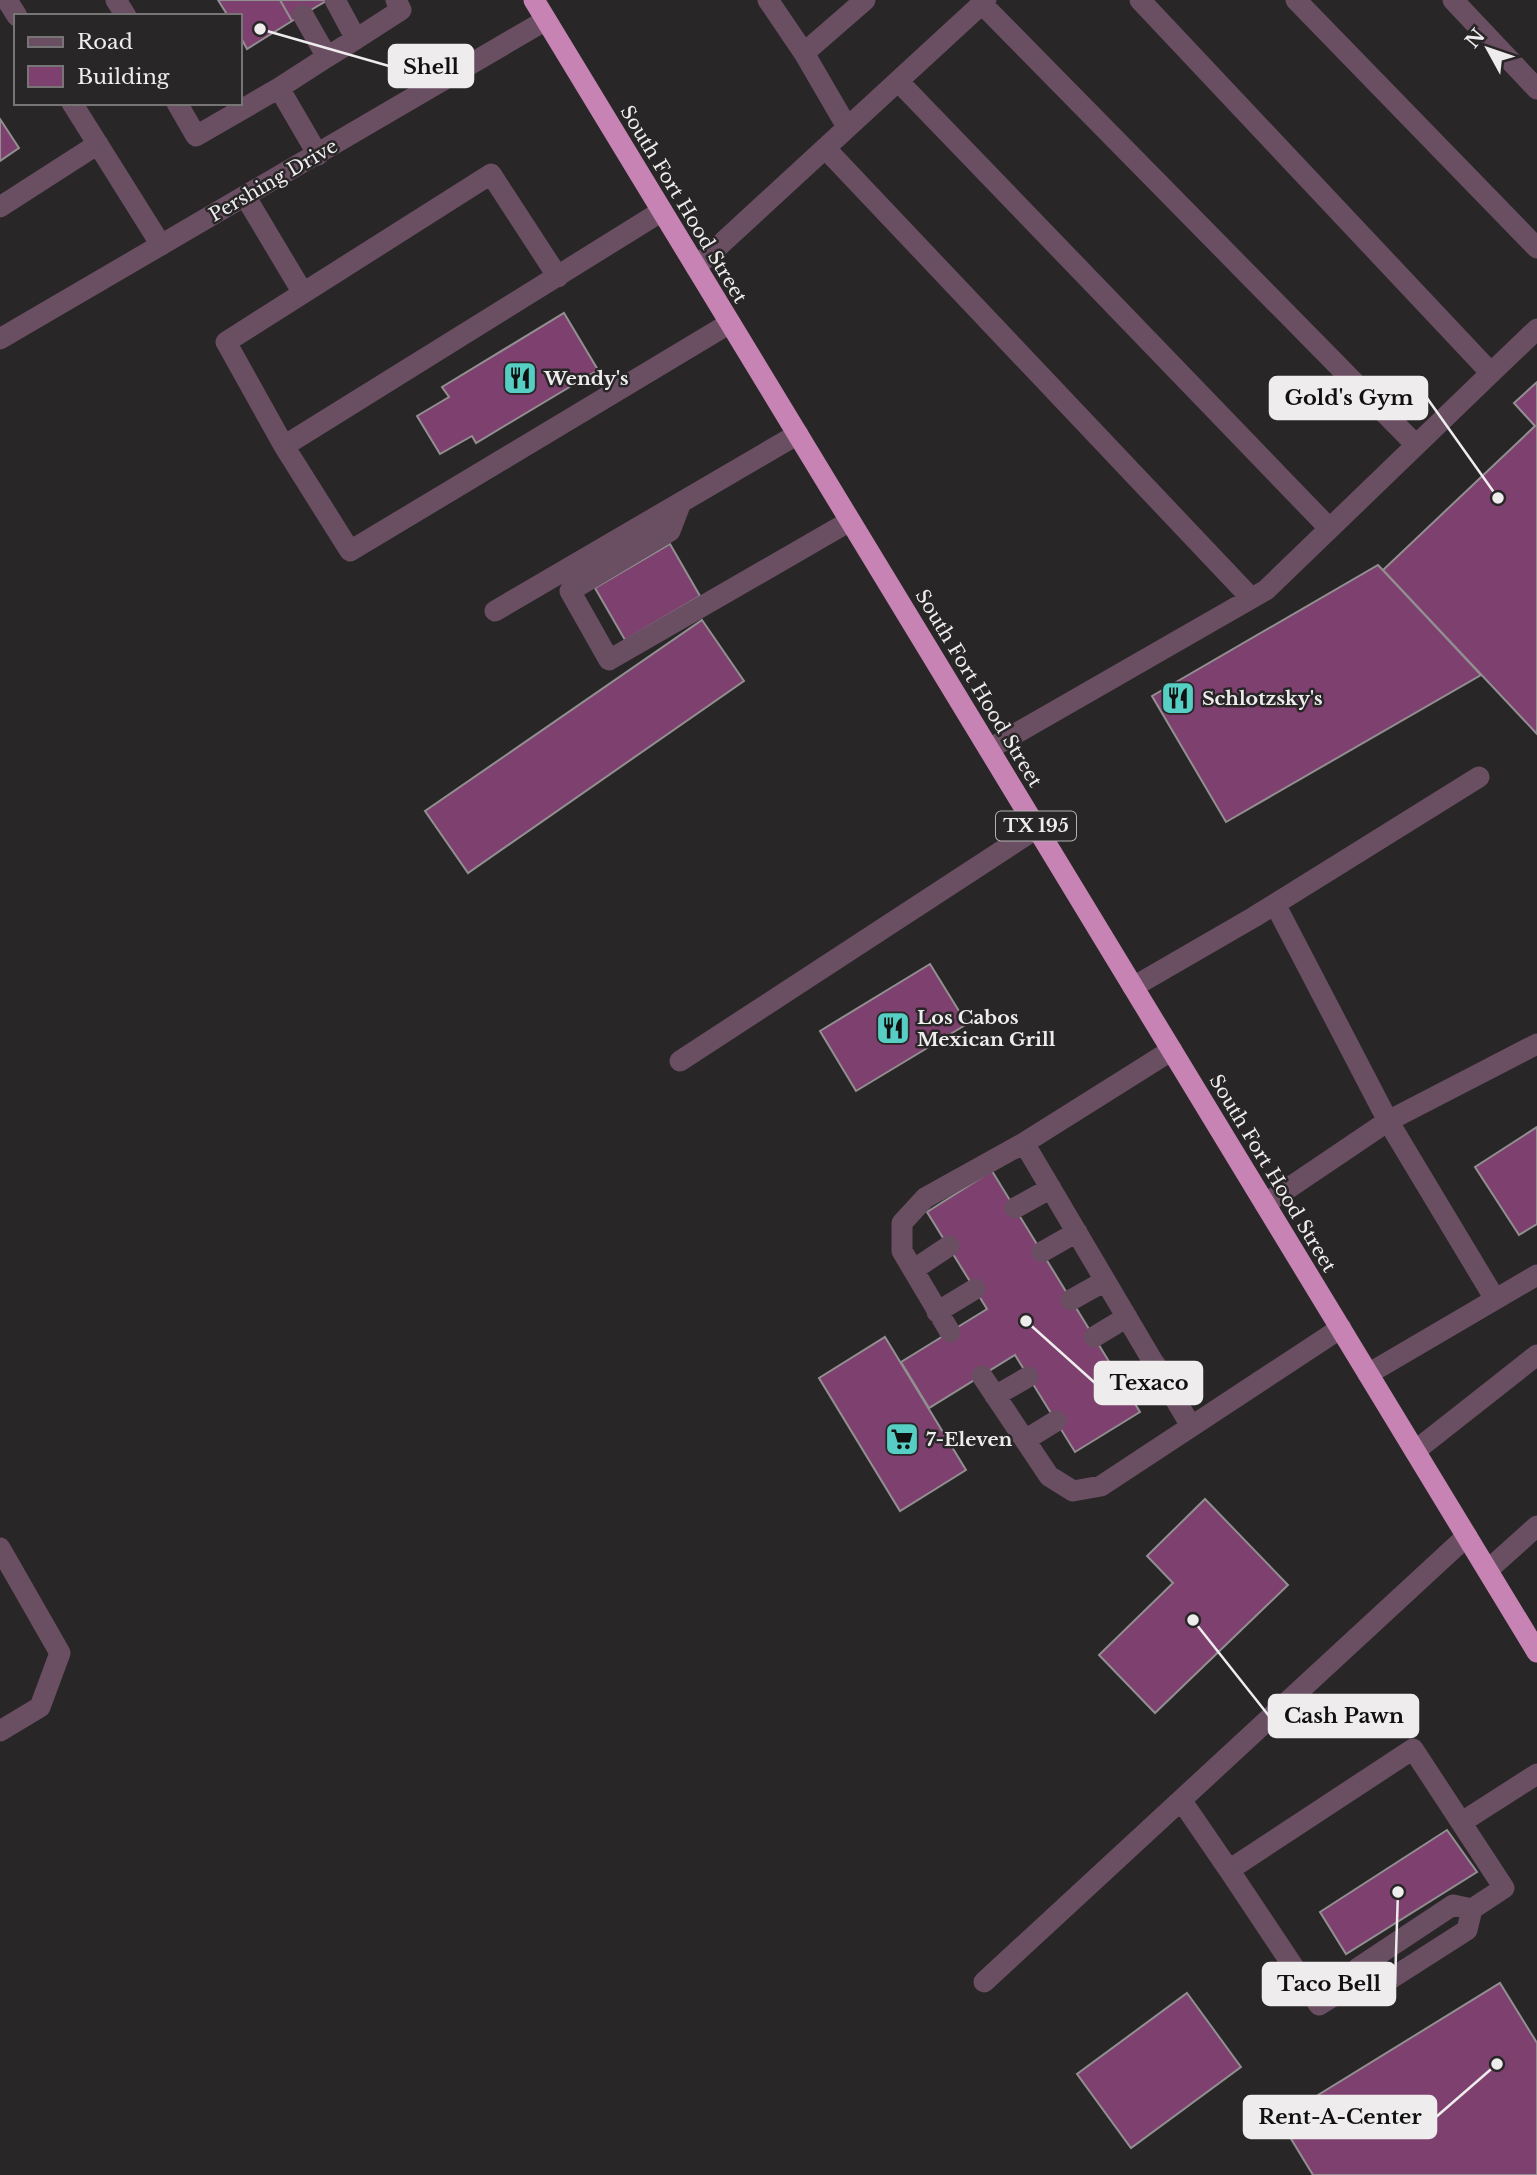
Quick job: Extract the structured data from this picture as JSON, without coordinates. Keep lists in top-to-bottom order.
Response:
{
  "streets": {
    "highway": ["South Fort Hood Street", "TX 195"],
    "street": ["Pershing Drive"]
  },
  "crossings": [
    ["Pershing Drive", "South Fort Hood Street"]
  ],
  "places": {
    "other": [
      "Shell",
      "Gold's Gym",
      "Texaco",
      "Cash Pawn",
      "Taco Bell",
      "Rent-A-Center"
    ],
    "restaurant": ["Wendy's", "Schlotzsky's", "Los Cabos Mexican Grill"],
    "supermarket": ["7-Eleven"]
  },
  "legend": ["Road", "Building"],
  "north": "top left"
}
